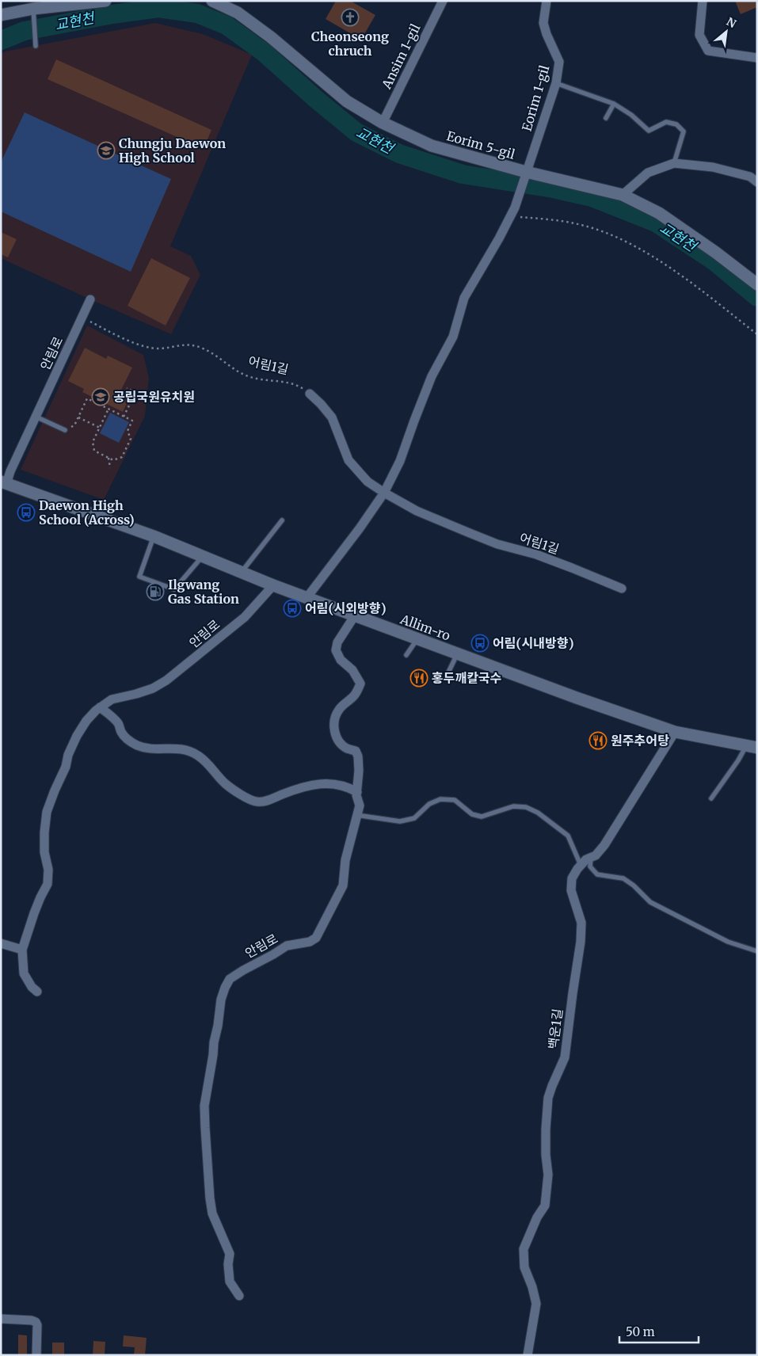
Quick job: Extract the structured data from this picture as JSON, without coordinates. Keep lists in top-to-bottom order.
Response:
{
  "streets": {
    "street": [
      "Ansim 1-gil",
      "Eorim 1-gil",
      "Eorim 5-gil",
      "안림로",
      "어림1길",
      "Allim-ro",
      "백운1길"
    ]
  },
  "crossings": [
    ["Ansim 1-gil", "Eorim 5-gil"],
    ["Eorim 1-gil", "Eorim 5-gil"],
    ["안림로", "어림1길"],
    ["안림로", "Allim-ro"],
    ["Allim-ro", "백운1길"]
  ],
  "water": ["교현천"],
  "places": {
    "church": ["Cheonseong chruch"],
    "school or university": ["Chungju Daewon High School", "공립국원유치원"],
    "bus stop": ["Daewon High School (Across)", "어림(시외방향)", "어림(시내방향)"],
    "fuel station": ["Ilgwang Gas Station"],
    "restaurant": ["홍두깨칼국수", "원주추어탕"]
  },
  "scale_bar": "50 m",
  "north": "top right"
}
